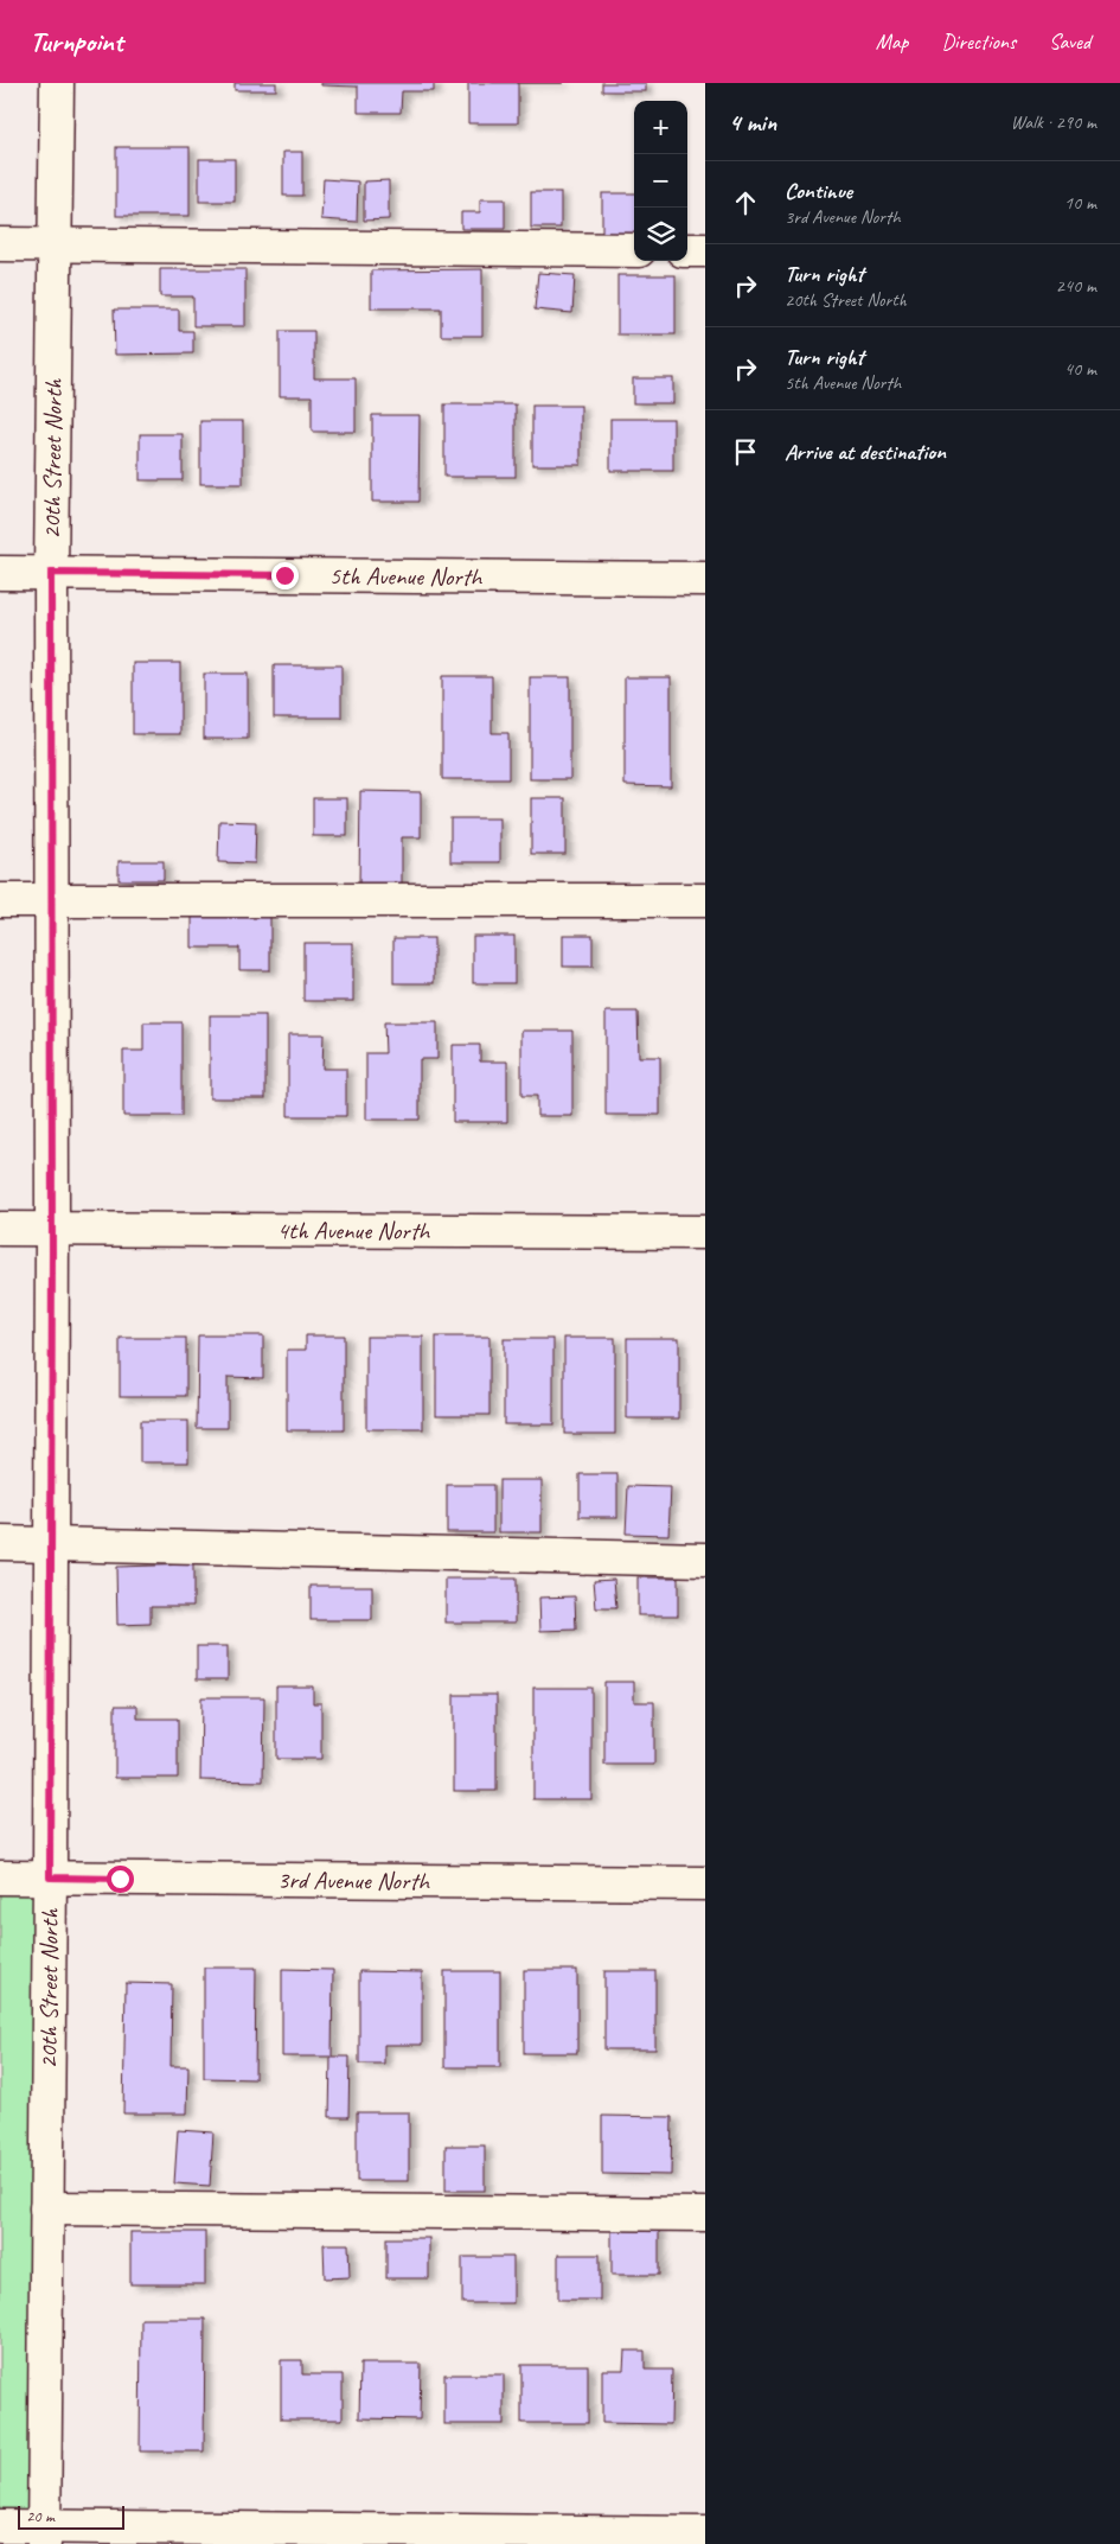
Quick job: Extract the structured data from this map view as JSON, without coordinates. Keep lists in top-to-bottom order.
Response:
{
  "streets": {
    "street": [
      "20th Street North",
      "5th Avenue North",
      "4th Avenue North",
      "3rd Avenue North"
    ]
  },
  "crossings": [
    ["20th Street North", "5th Avenue North"],
    ["20th Street North", "4th Avenue North"],
    ["20th Street North", "3rd Avenue North"]
  ],
  "scale_bar": "20 m",
  "page": {
    "header": "Turnpoint",
    "nav": ["Map", "Directions", "Saved"],
    "heading": ["4 min", "Walk · 290 m"],
    "map_buttons": ["+", "−"],
    "list": [
      ["Continue", "3rd Avenue North", "10 m"],
      ["Turn right", "20th Street North", "240 m"],
      ["Turn right", "5th Avenue North", "40 m"],
      "Arrive at destination"
    ],
    "scale": "20 m"
  }
}
